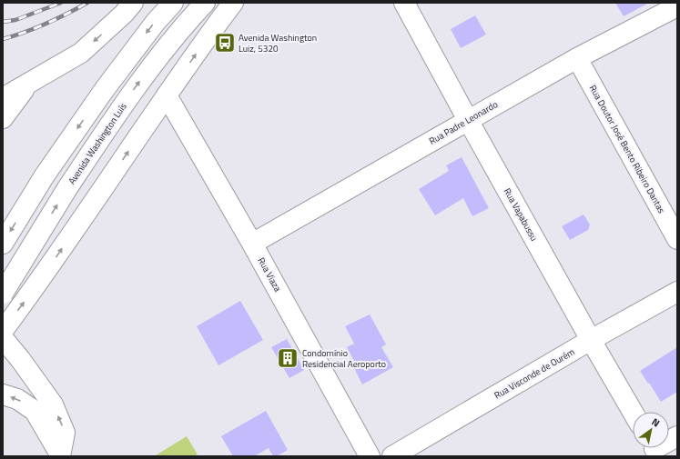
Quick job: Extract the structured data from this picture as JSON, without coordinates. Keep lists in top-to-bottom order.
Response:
{
  "streets": {
    "main road": [
      "Rua Padre Leonardo",
      "Avenida Washington Luís",
      "Rua Doutor José Bento Ribeiro Dantas",
      "Rua Vapabussu",
      "Rua Viaza",
      "Rua Visconde de Ourém"
    ]
  },
  "crossings": [
    ["Rua Padre Leonardo", "Rua Doutor José Bento Ribeiro Dantas"],
    ["Rua Padre Leonardo", "Rua Vapabussu"],
    ["Rua Padre Leonardo", "Rua Viaza"],
    ["Rua Vapabussu", "Rua Visconde de Ourém"]
  ],
  "places": {
    "bus stop": ["Avenida Washington Luiz, 5320"],
    "building": ["Condomínio Residencial Aeroporto"]
  },
  "north": "top right"
}
